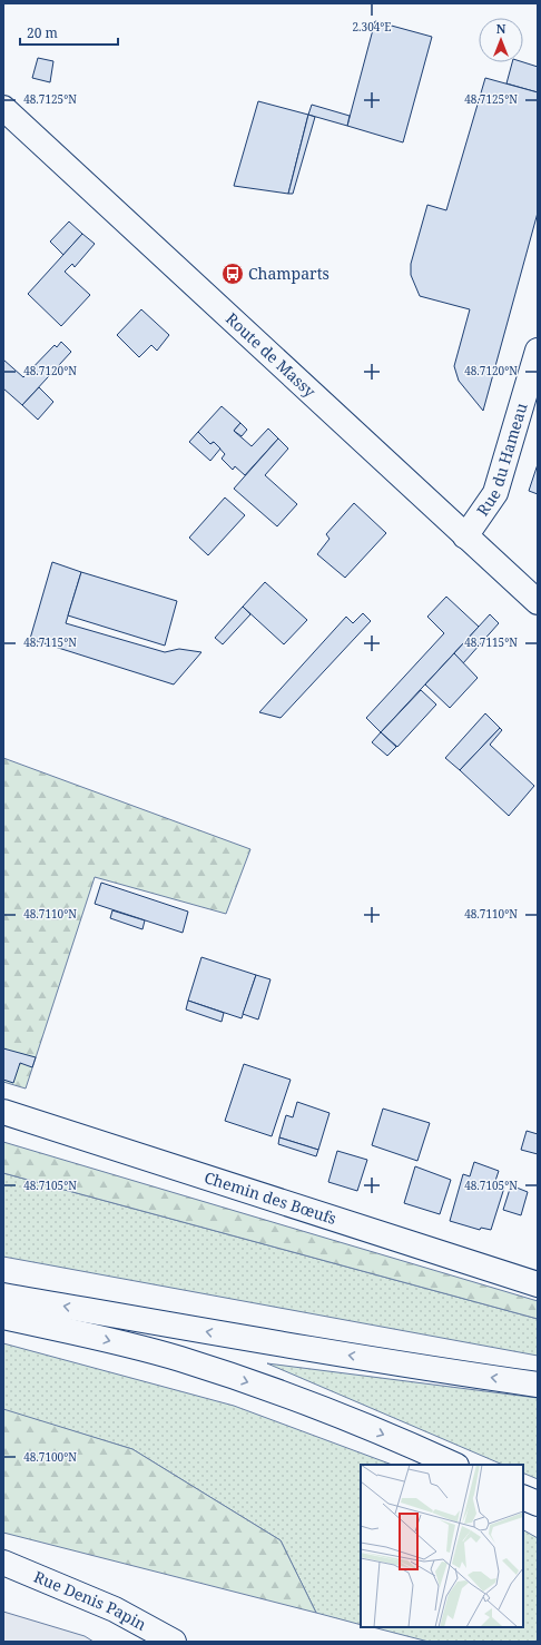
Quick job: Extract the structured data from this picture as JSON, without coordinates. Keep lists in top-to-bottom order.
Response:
{
  "streets": {
    "main road": [
      "Route de Massy",
      "Rue du Hameau",
      "Chemin des Bœufs",
      "Rue Denis Papin"
    ]
  },
  "crossings": [
    ["Route de Massy", "Rue du Hameau"]
  ],
  "places": {
    "bus stop": ["Champarts"]
  },
  "scale_bar": "20 m",
  "north": "top",
  "coordinates": [
    "2.304°E",
    "48.7125°N",
    "48.7120°N",
    "48.7115°N",
    "48.7110°N",
    "48.7105°N",
    "48.7100°N"
  ]
}
